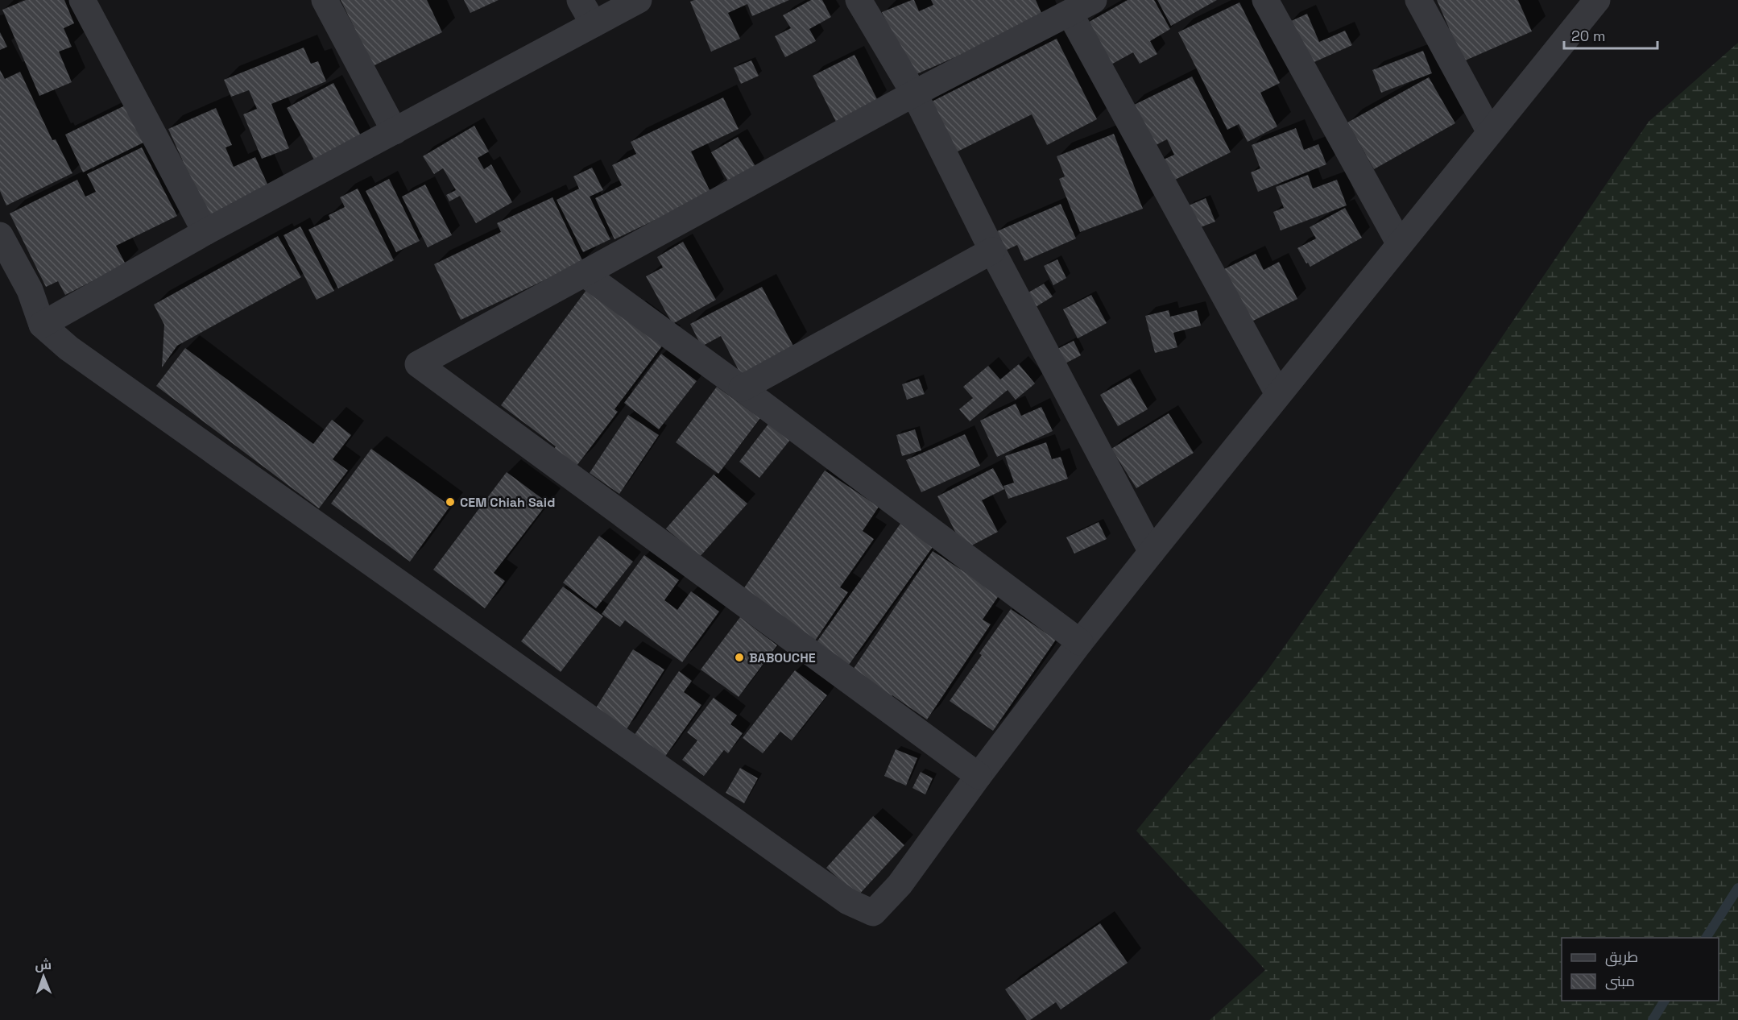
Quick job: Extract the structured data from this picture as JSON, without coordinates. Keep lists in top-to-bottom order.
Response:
{
  "places": ["CEM Chiah Said", "BABOUCHE"],
  "legend": ["طريق", "مبنى"],
  "scale_bar": "20 m",
  "north": "top"
}
